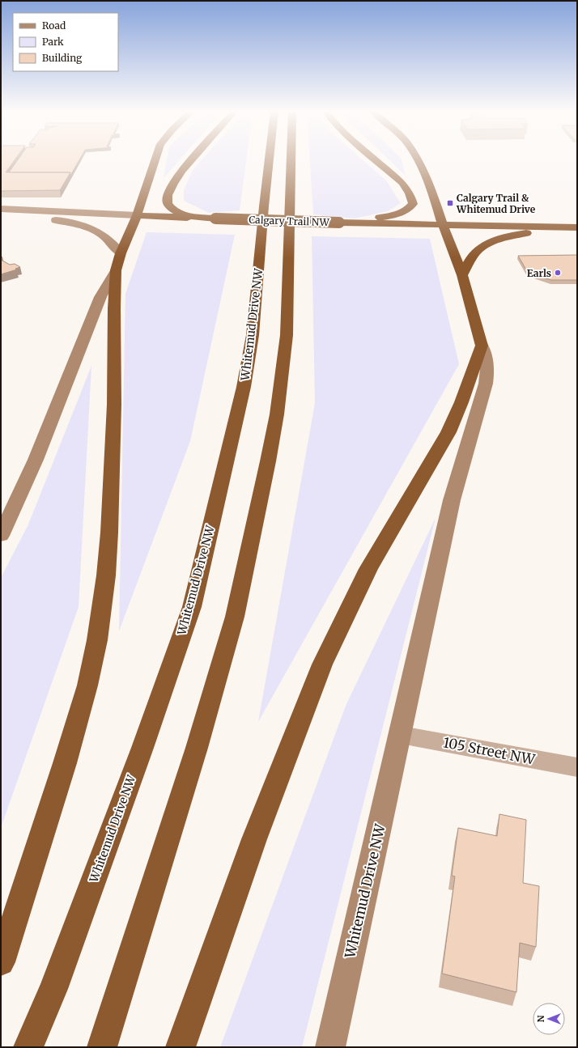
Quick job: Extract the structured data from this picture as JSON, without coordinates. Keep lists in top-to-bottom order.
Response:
{
  "streets": {
    "highway": ["Calgary Trail NW", "Whitemud Drive NW"],
    "street": ["105 Street NW"]
  },
  "crossings": [
    ["Whitemud Drive NW", "105 Street NW"]
  ],
  "places": {
    "transit": ["Calgary Trail & Whitemud Drive"],
    "other": ["Earls"]
  },
  "legend": ["Road", "Park", "Building"],
  "north": "left"
}
